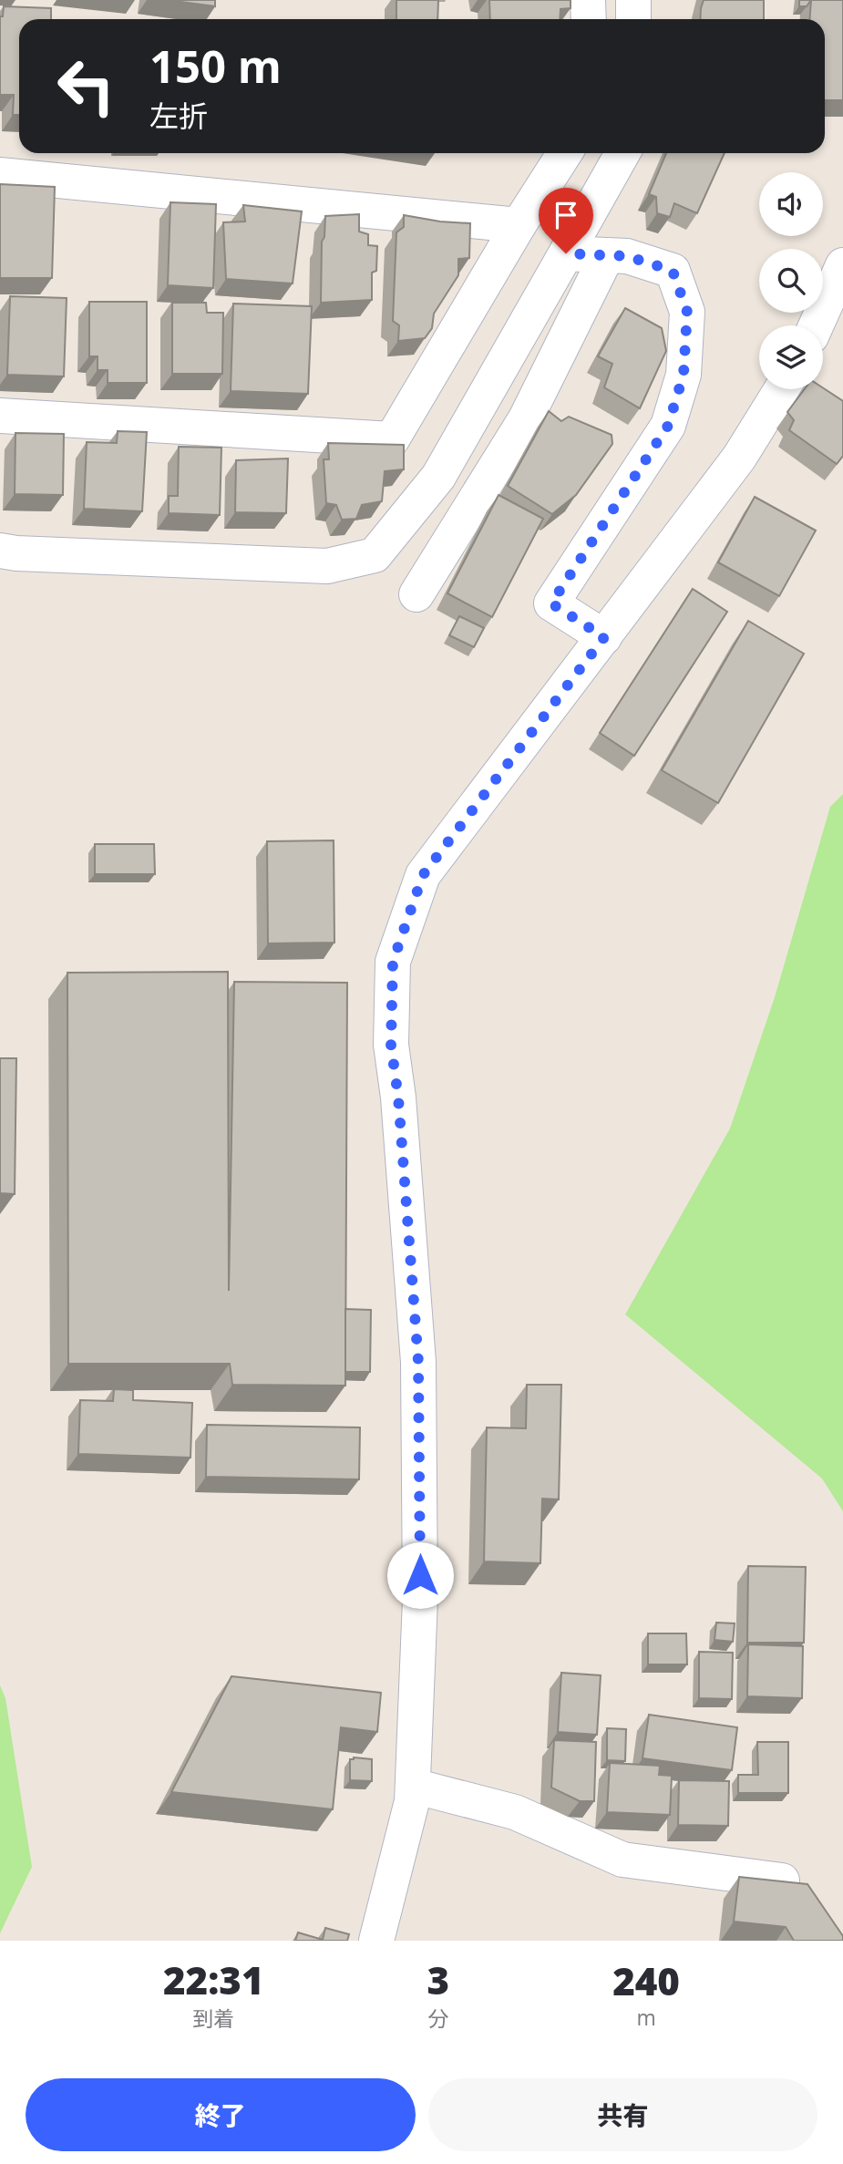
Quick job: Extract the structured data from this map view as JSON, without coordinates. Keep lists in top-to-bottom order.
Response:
{
  "page": {
    "turn": ["150 m", "左折"],
    "eta": [
      "22:31",
      "到着",
      "3",
      "分",
      "240",
      "m"
    ],
    "buttons": ["終了", "共有"]
  }
}
